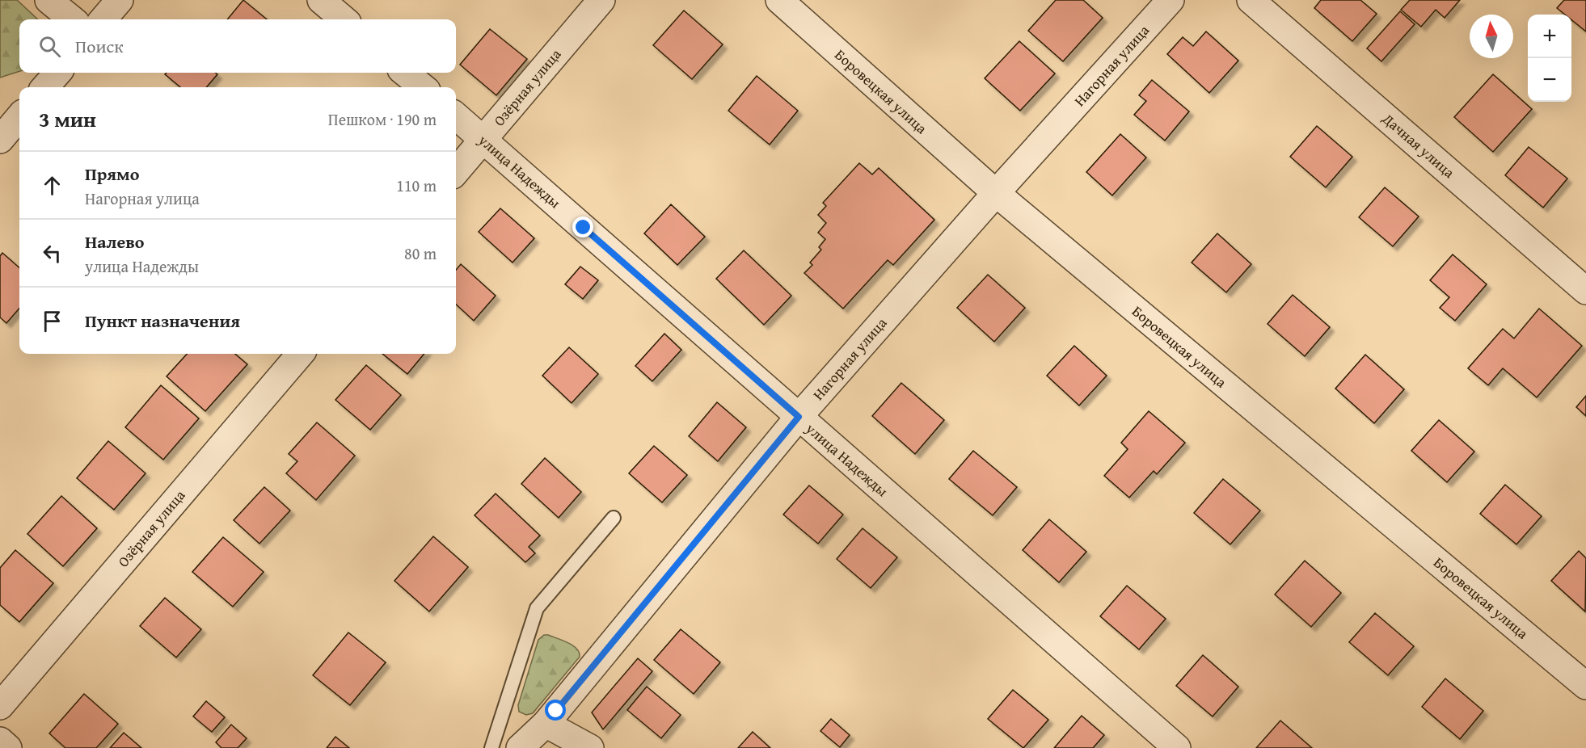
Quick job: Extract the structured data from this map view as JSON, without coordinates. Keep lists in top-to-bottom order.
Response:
{
  "streets": {
    "street": [
      "Нагорная улица",
      "Озёрная улица",
      "Боровецкая улица",
      "Дачная улица",
      "улица Надежды"
    ]
  },
  "crossings": [
    ["Нагорная улица", "Боровецкая улица"],
    ["Нагорная улица", "улица Надежды"],
    ["Озёрная улица", "улица Надежды"]
  ],
  "north": "top",
  "page": {
    "map_buttons": ["+", "−"],
    "search": "Поиск",
    "heading": ["3 мин", "Пешком · 190 m"],
    "list": [
      ["Прямо", "Нагорная улица", "110 m"],
      ["Налево", "улица Надежды", "80 m"],
      "Пункт назначения"
    ]
  }
}
